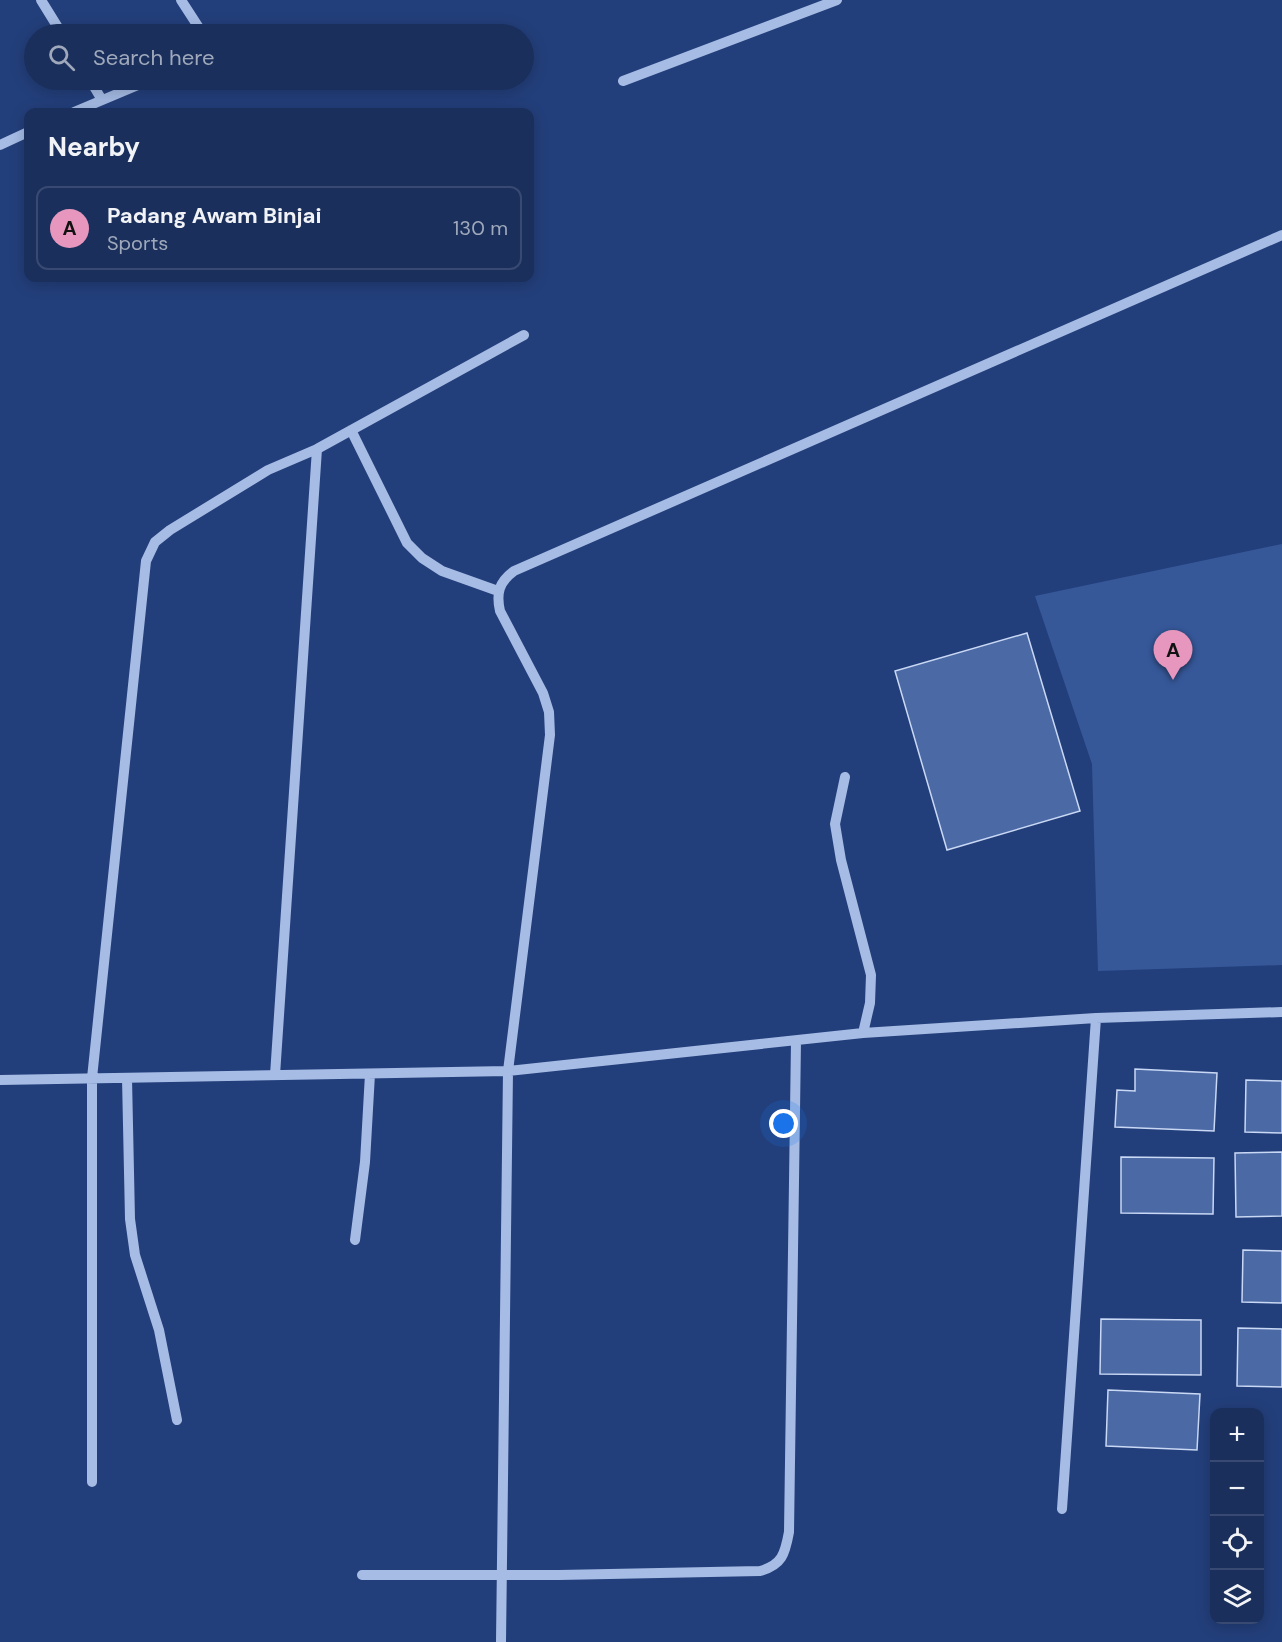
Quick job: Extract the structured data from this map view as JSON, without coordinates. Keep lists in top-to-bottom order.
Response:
{
  "page": {
    "search": "Search here",
    "heading": "Nearby",
    "list": [
      {
        "mark": "A",
        "name": "Padang Awam Binjai",
        "note": "Sports",
        "value": "130 m"
      }
    ],
    "pins": "A",
    "map_buttons": ["+", "−"]
  }
}
